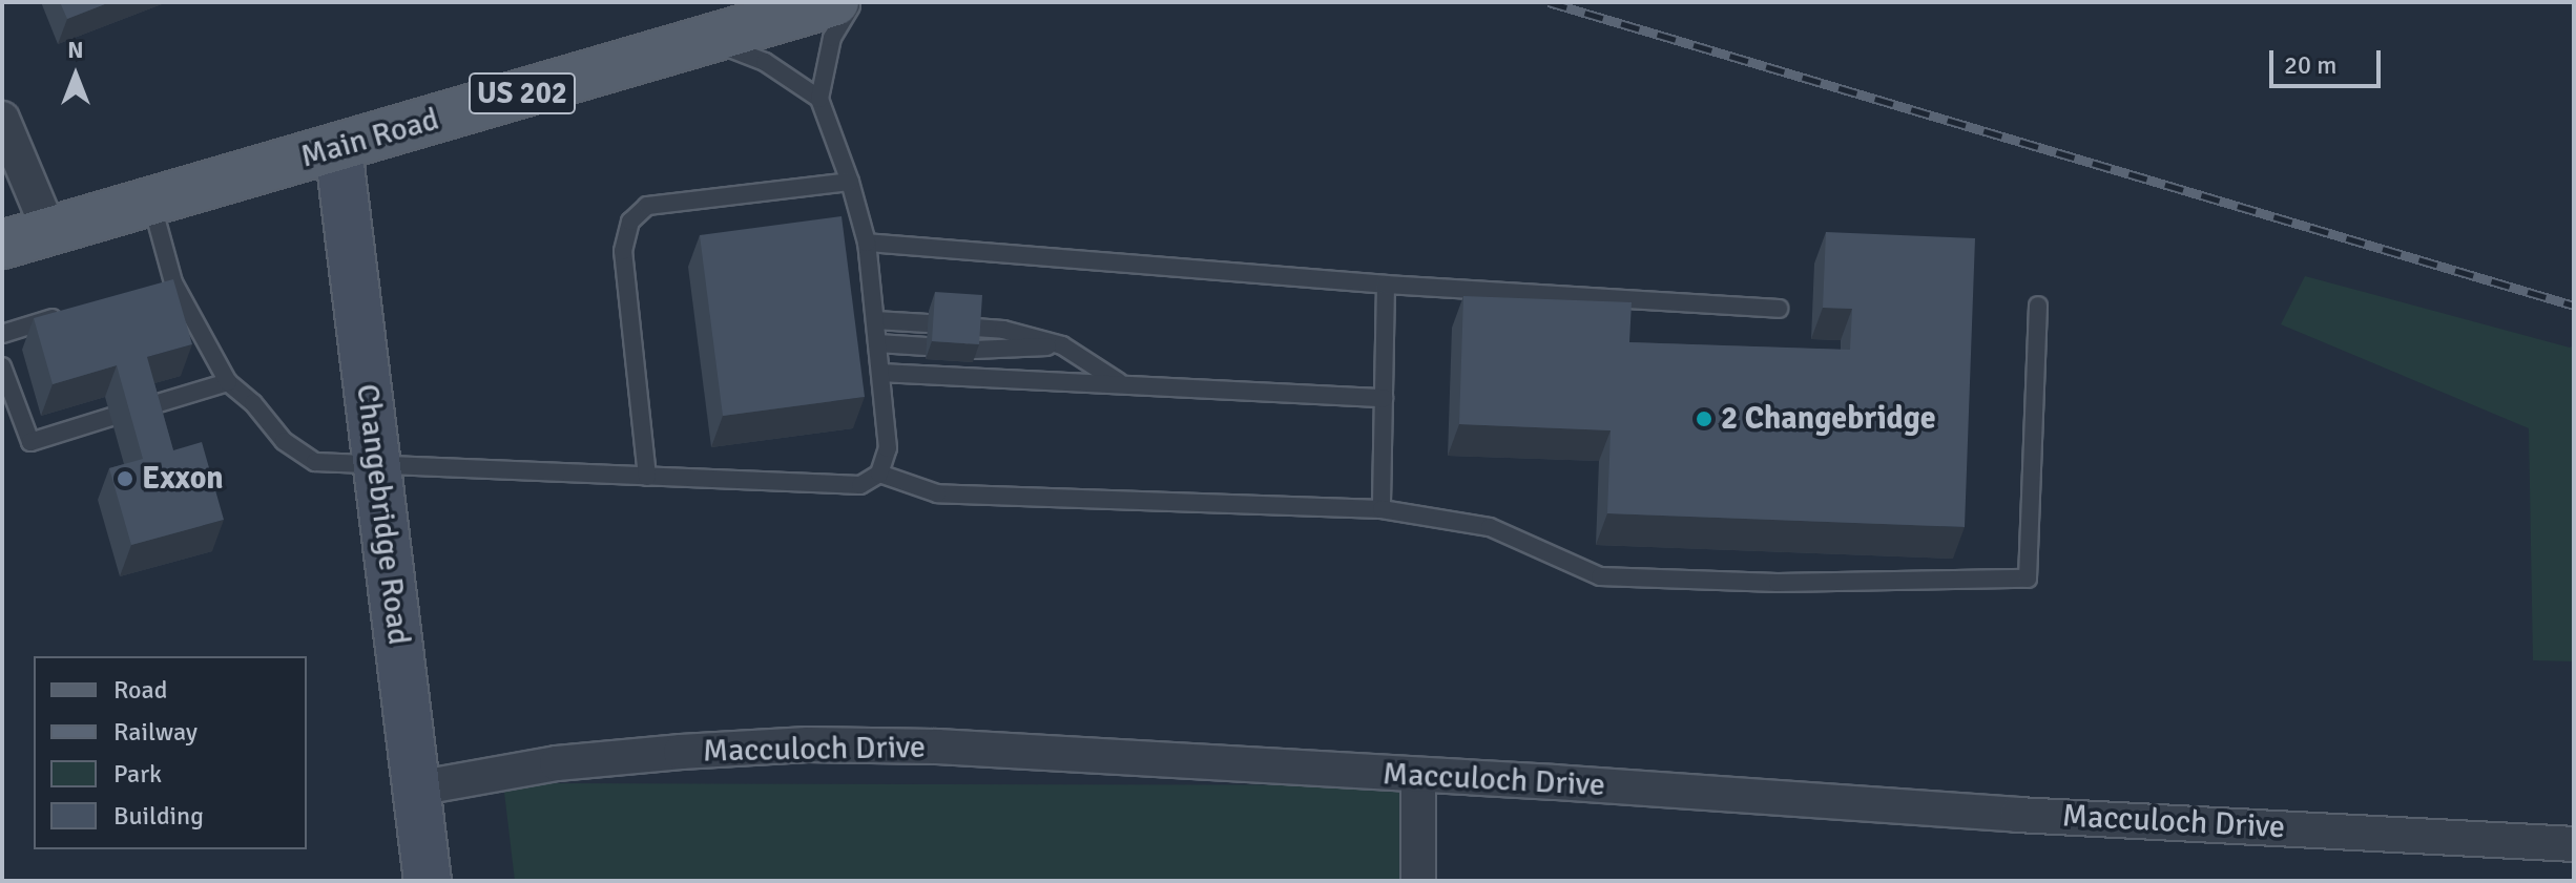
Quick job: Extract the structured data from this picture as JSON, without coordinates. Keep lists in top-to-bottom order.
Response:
{
  "streets": {
    "main road": ["US 202", "Main Road", "Changebridge Road"],
    "street": ["Macculoch Drive"]
  },
  "crossings": [
    ["Main Road", "Changebridge Road"],
    ["Changebridge Road", "Macculoch Drive"]
  ],
  "places": ["2 Changebridge", "Exxon"],
  "legend": [
    "Road",
    "Railway",
    "Park",
    "Building"
  ],
  "scale_bar": "20 m",
  "north": "top"
}
